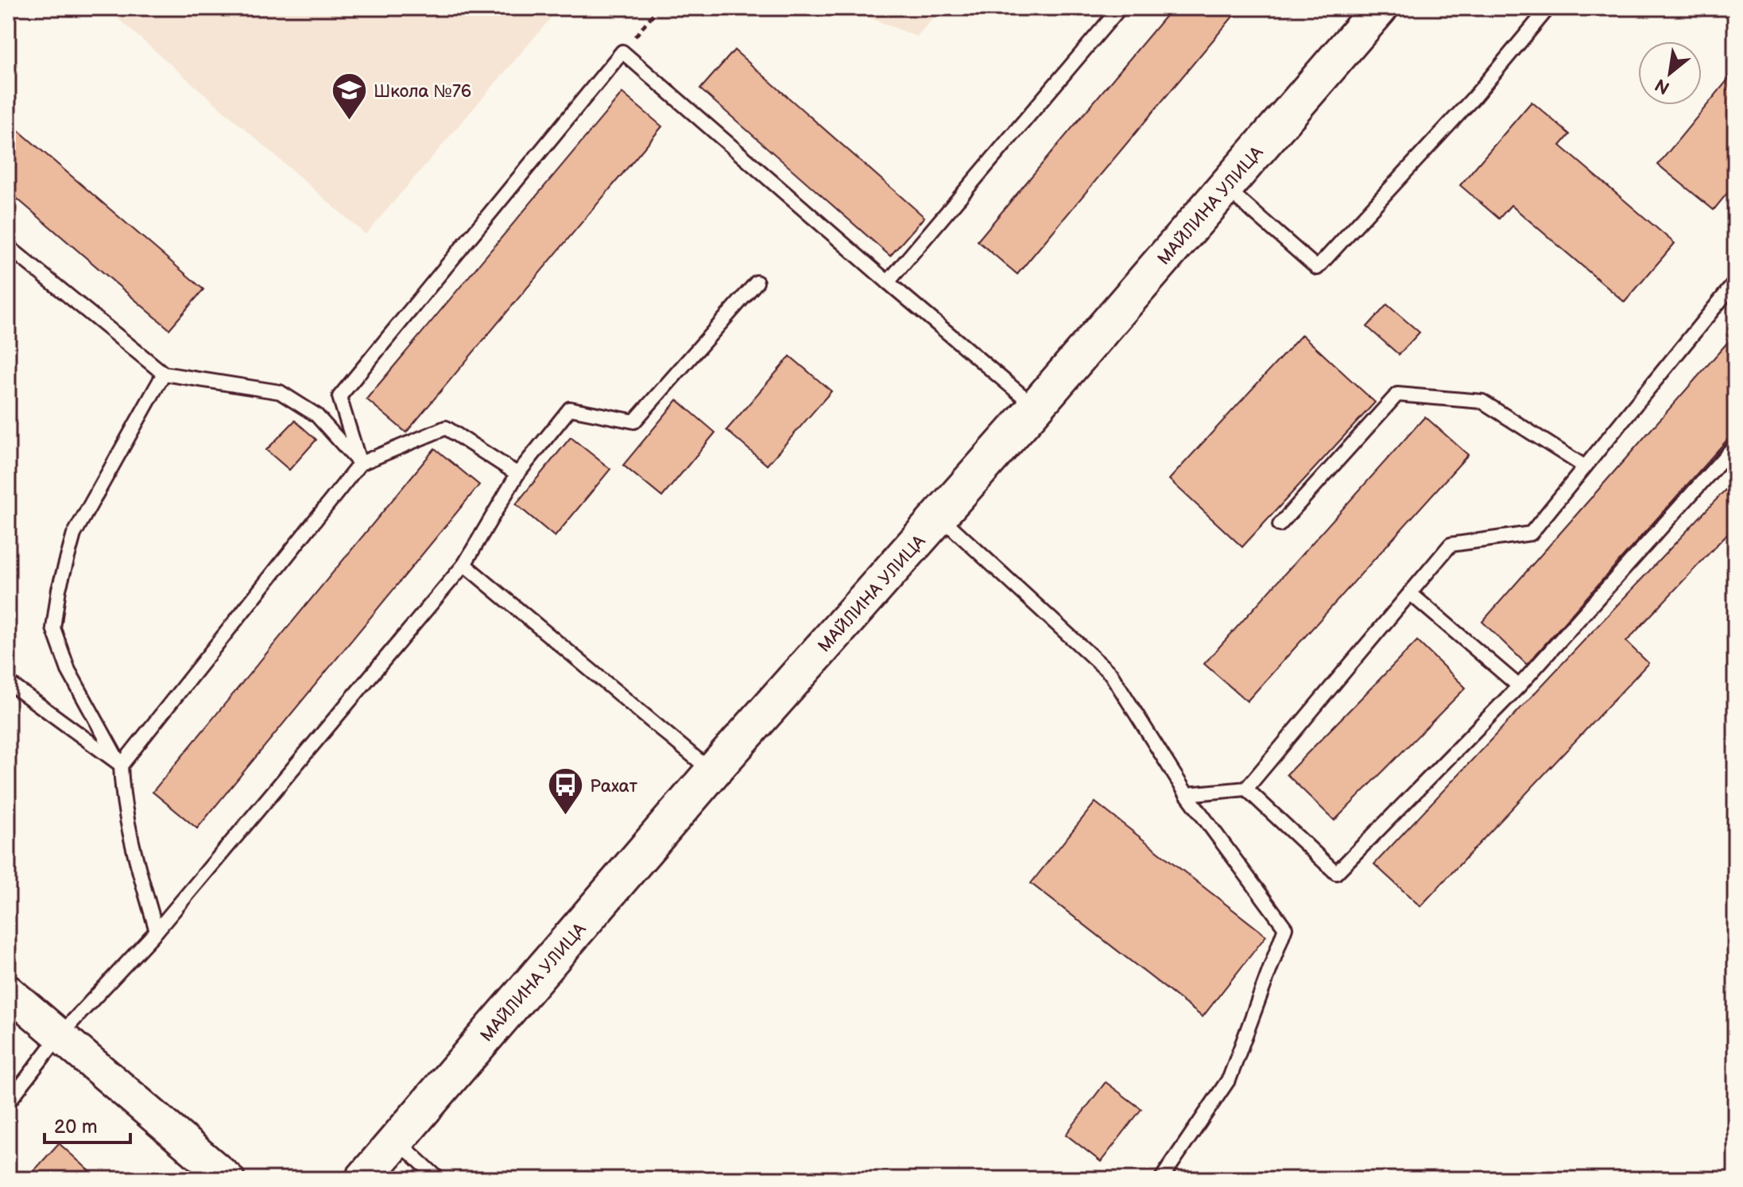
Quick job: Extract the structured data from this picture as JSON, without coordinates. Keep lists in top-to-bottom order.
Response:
{
  "streets": {
    "main road": ["МАЙЛИНА УЛИЦА"]
  },
  "places": {
    "school or university": ["Школа №76"],
    "bus stop": ["Рахат"]
  },
  "scale_bar": "20 m",
  "north": "bottom left"
}
